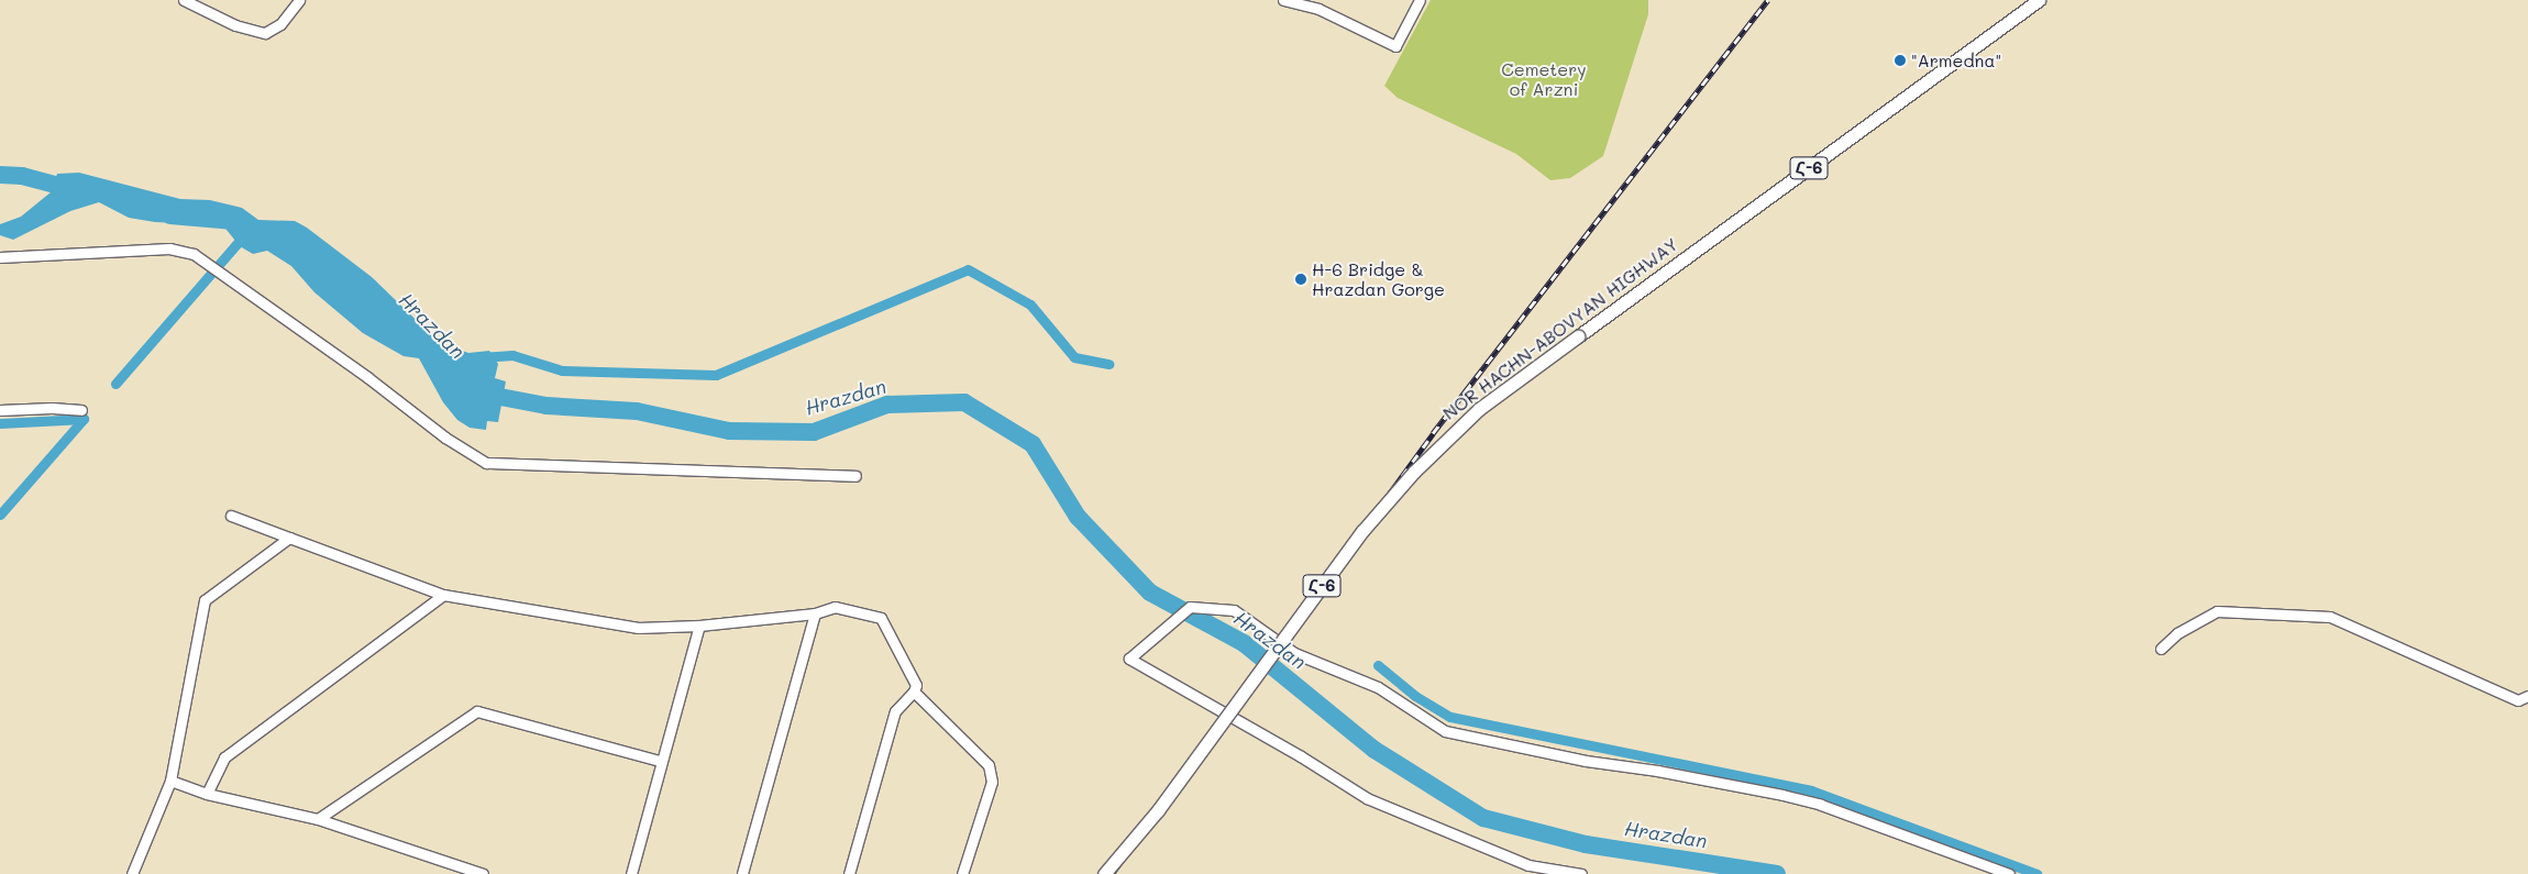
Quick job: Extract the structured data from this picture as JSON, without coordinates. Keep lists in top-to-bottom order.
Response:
{
  "streets": {
    "main road": ["Հ-6", "NOR HACHN-ABOVYAN HIGHWAY"]
  },
  "water": ["Hrazdan"],
  "parks": ["Cemetery of Arzni"],
  "places": ["\"Armedna\"", "H-6 Bridge & Hrazdan Gorge"]
}
